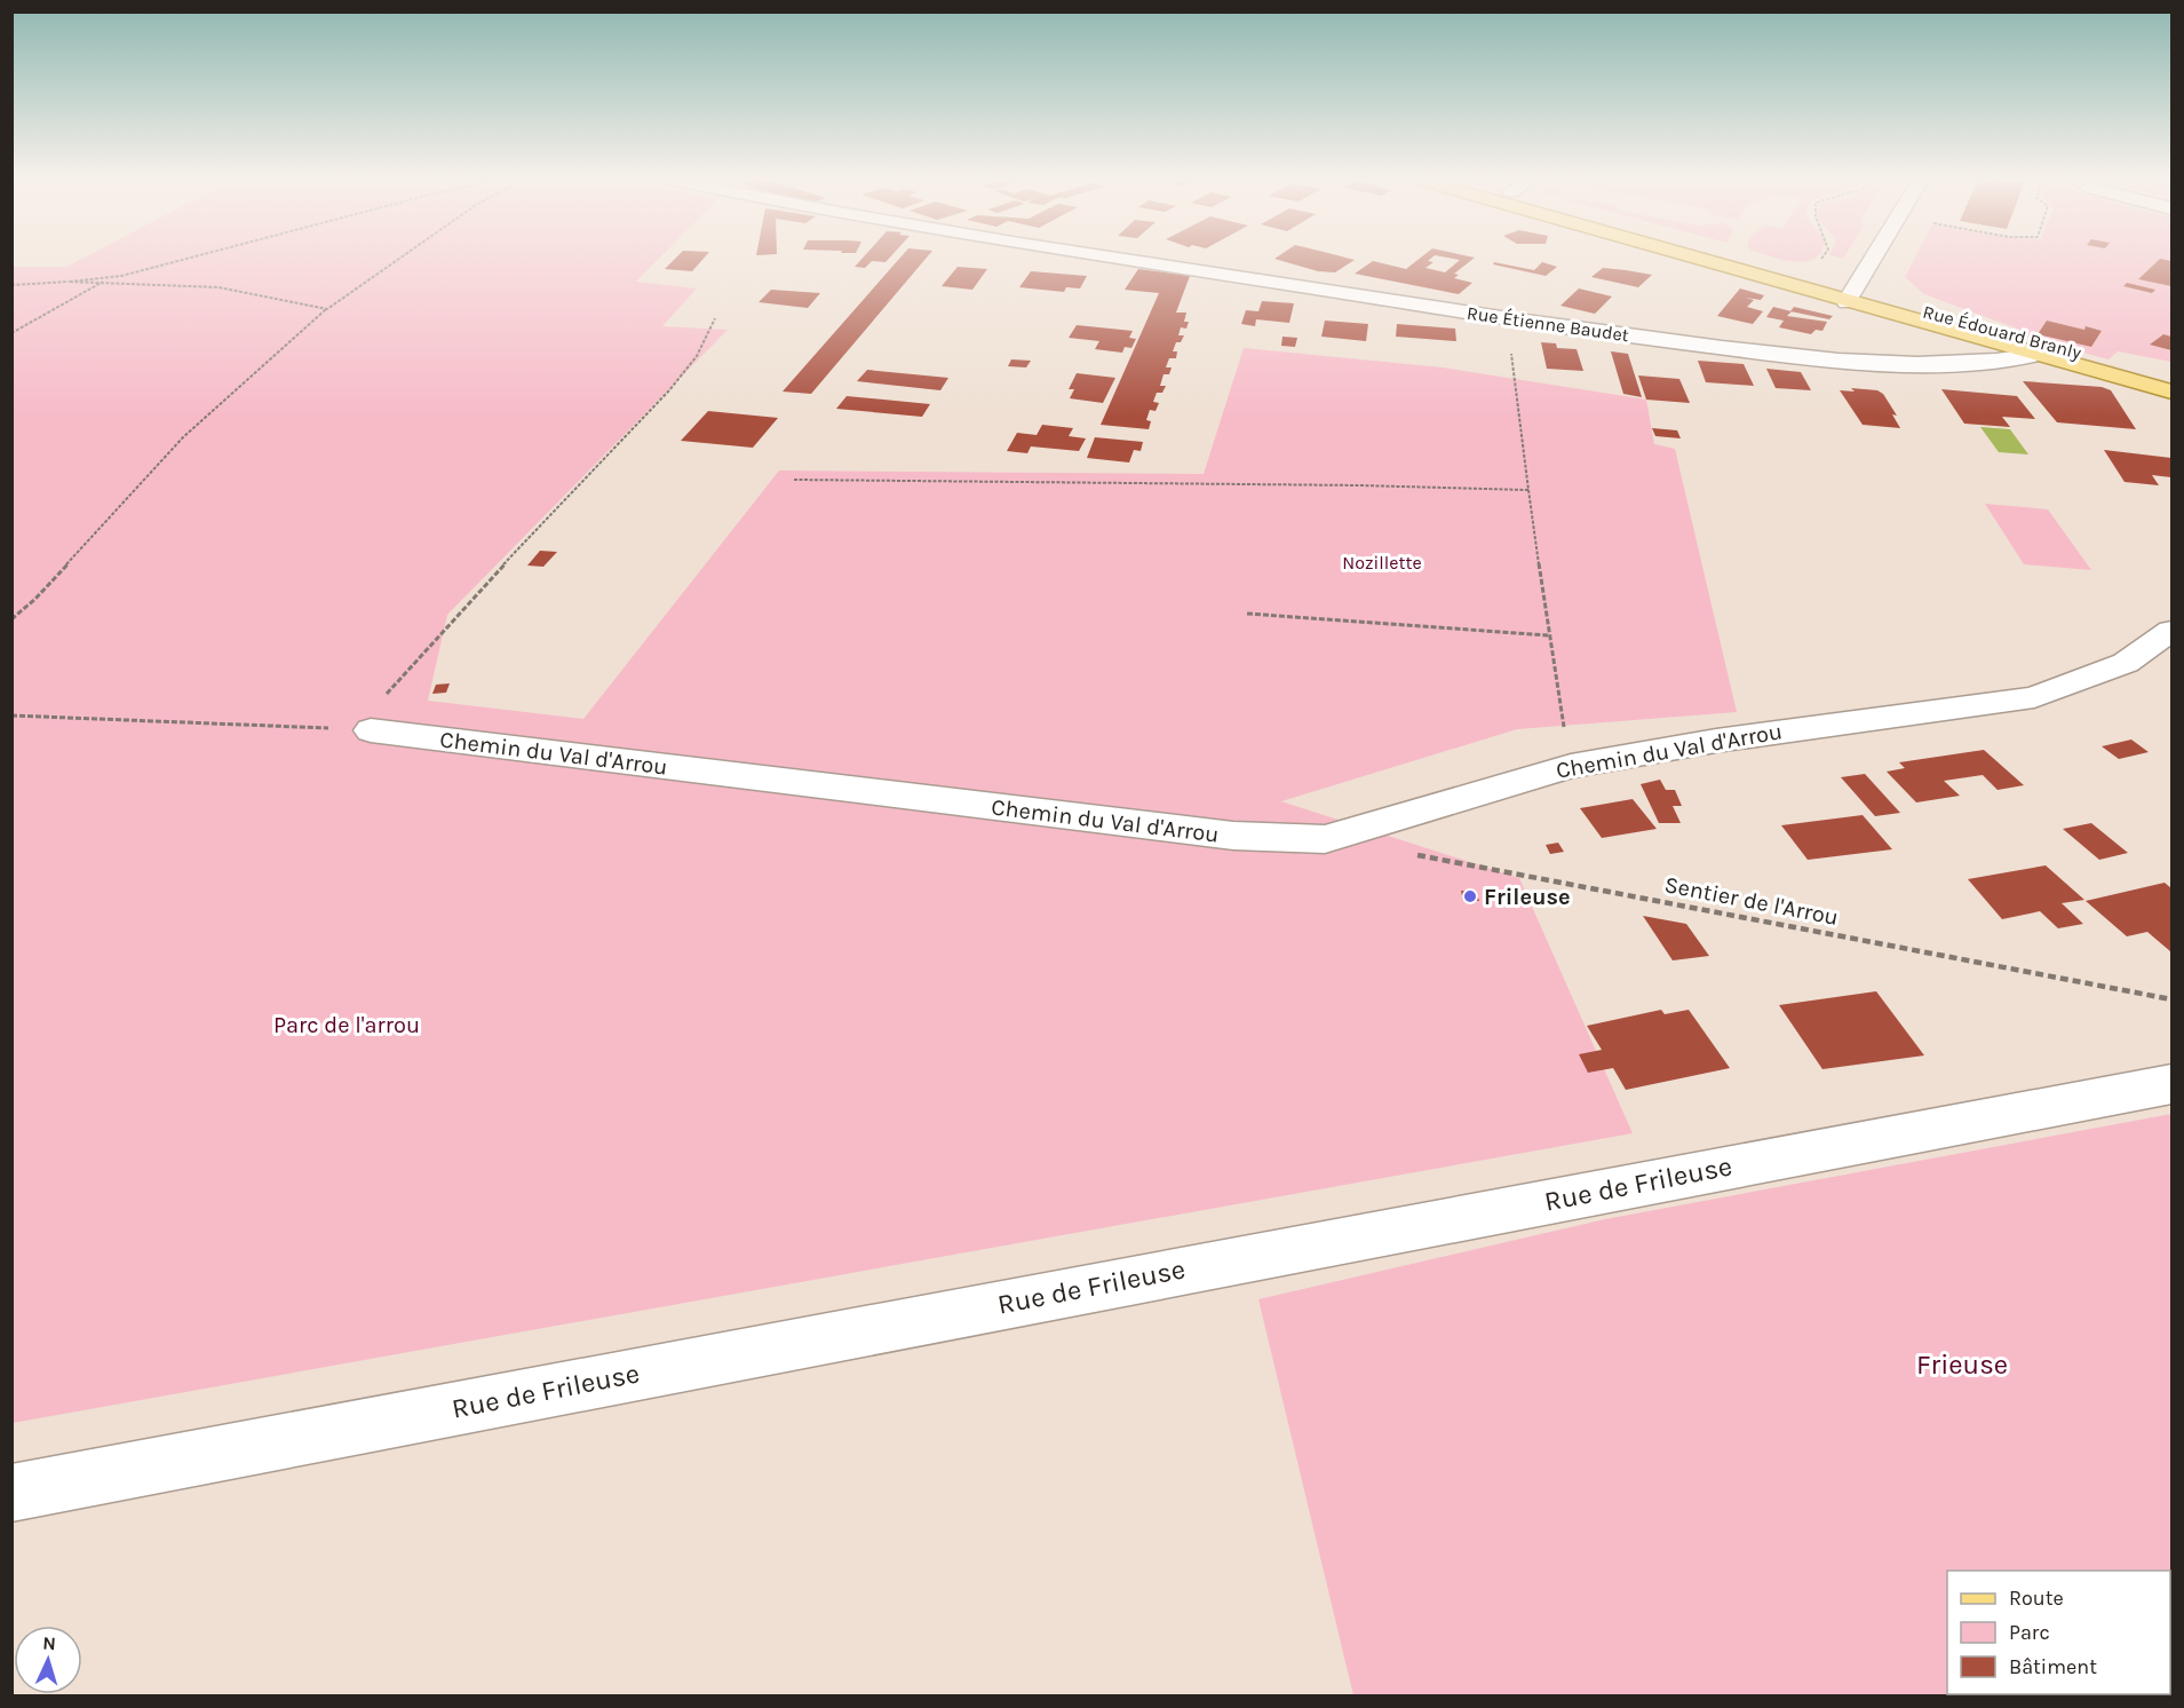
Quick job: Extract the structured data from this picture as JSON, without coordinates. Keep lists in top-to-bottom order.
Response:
{
  "streets": {
    "main road": ["Rue Édouard Branly"],
    "street": ["Rue Étienne Baudet", "Chemin du Val d'Arrou", "Rue de Frileuse"],
    "path": ["Sentier de l'Arrou"]
  },
  "crossings": [
    ["Rue Étienne Baudet", "Rue Édouard Branly"]
  ],
  "parks": ["Nozillette", "Parc de l'arrou", "Frieuse"],
  "places": ["Frileuse"],
  "legend": ["Route", "Parc", "Bâtiment"],
  "north": "top"
}
